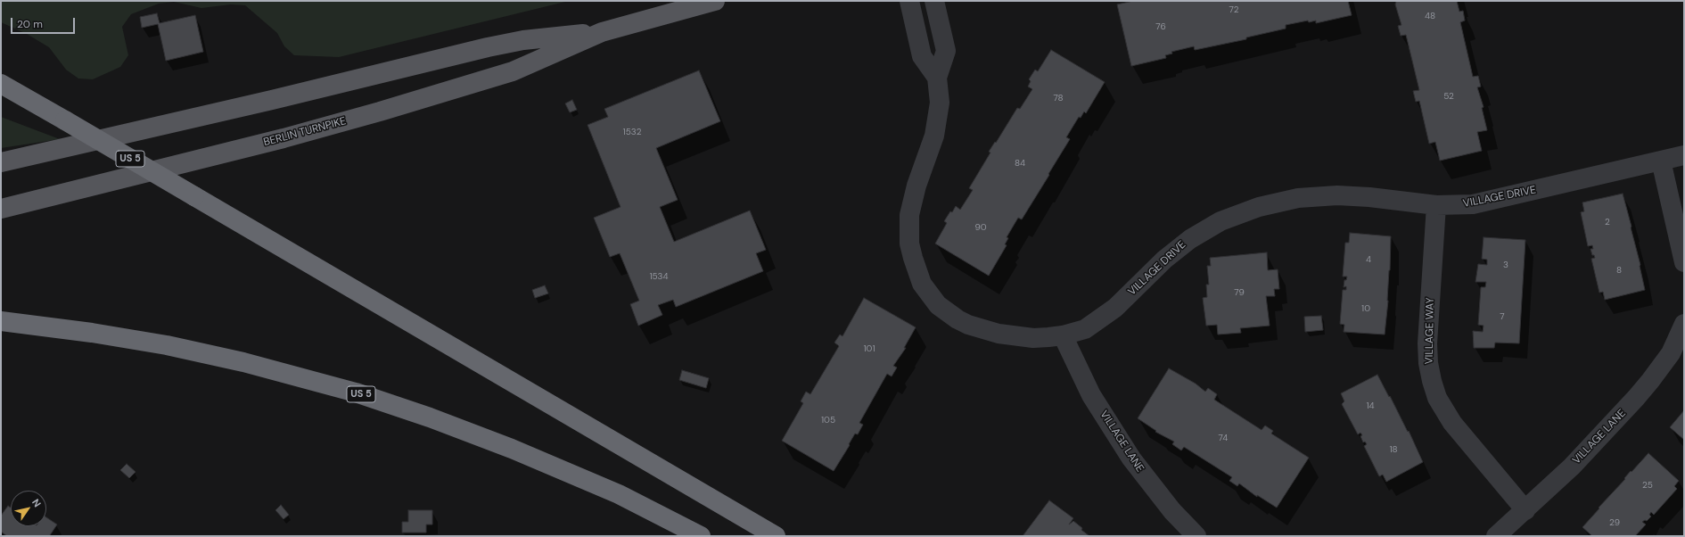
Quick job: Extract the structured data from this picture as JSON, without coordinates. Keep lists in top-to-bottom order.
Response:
{
  "streets": {
    "highway": ["US 5"],
    "main road": ["BERLIN TURNPIKE"],
    "street": ["VILLAGE DRIVE", "VILLAGE WAY", "VILLAGE LANE"]
  },
  "crossings": [
    ["VILLAGE DRIVE", "VILLAGE WAY"],
    ["VILLAGE DRIVE", "VILLAGE LANE"],
    ["VILLAGE WAY", "VILLAGE LANE"]
  ],
  "house_numbers": [
    "72",
    "48",
    "76",
    "52",
    "78",
    "1532",
    "84",
    "2",
    "90",
    "4",
    "3",
    "8",
    "1534",
    "79",
    "10",
    "7",
    "101",
    "14",
    "105",
    "74",
    "18",
    "25",
    "29"
  ],
  "scale_bar": "20 m",
  "north": "top right"
}
